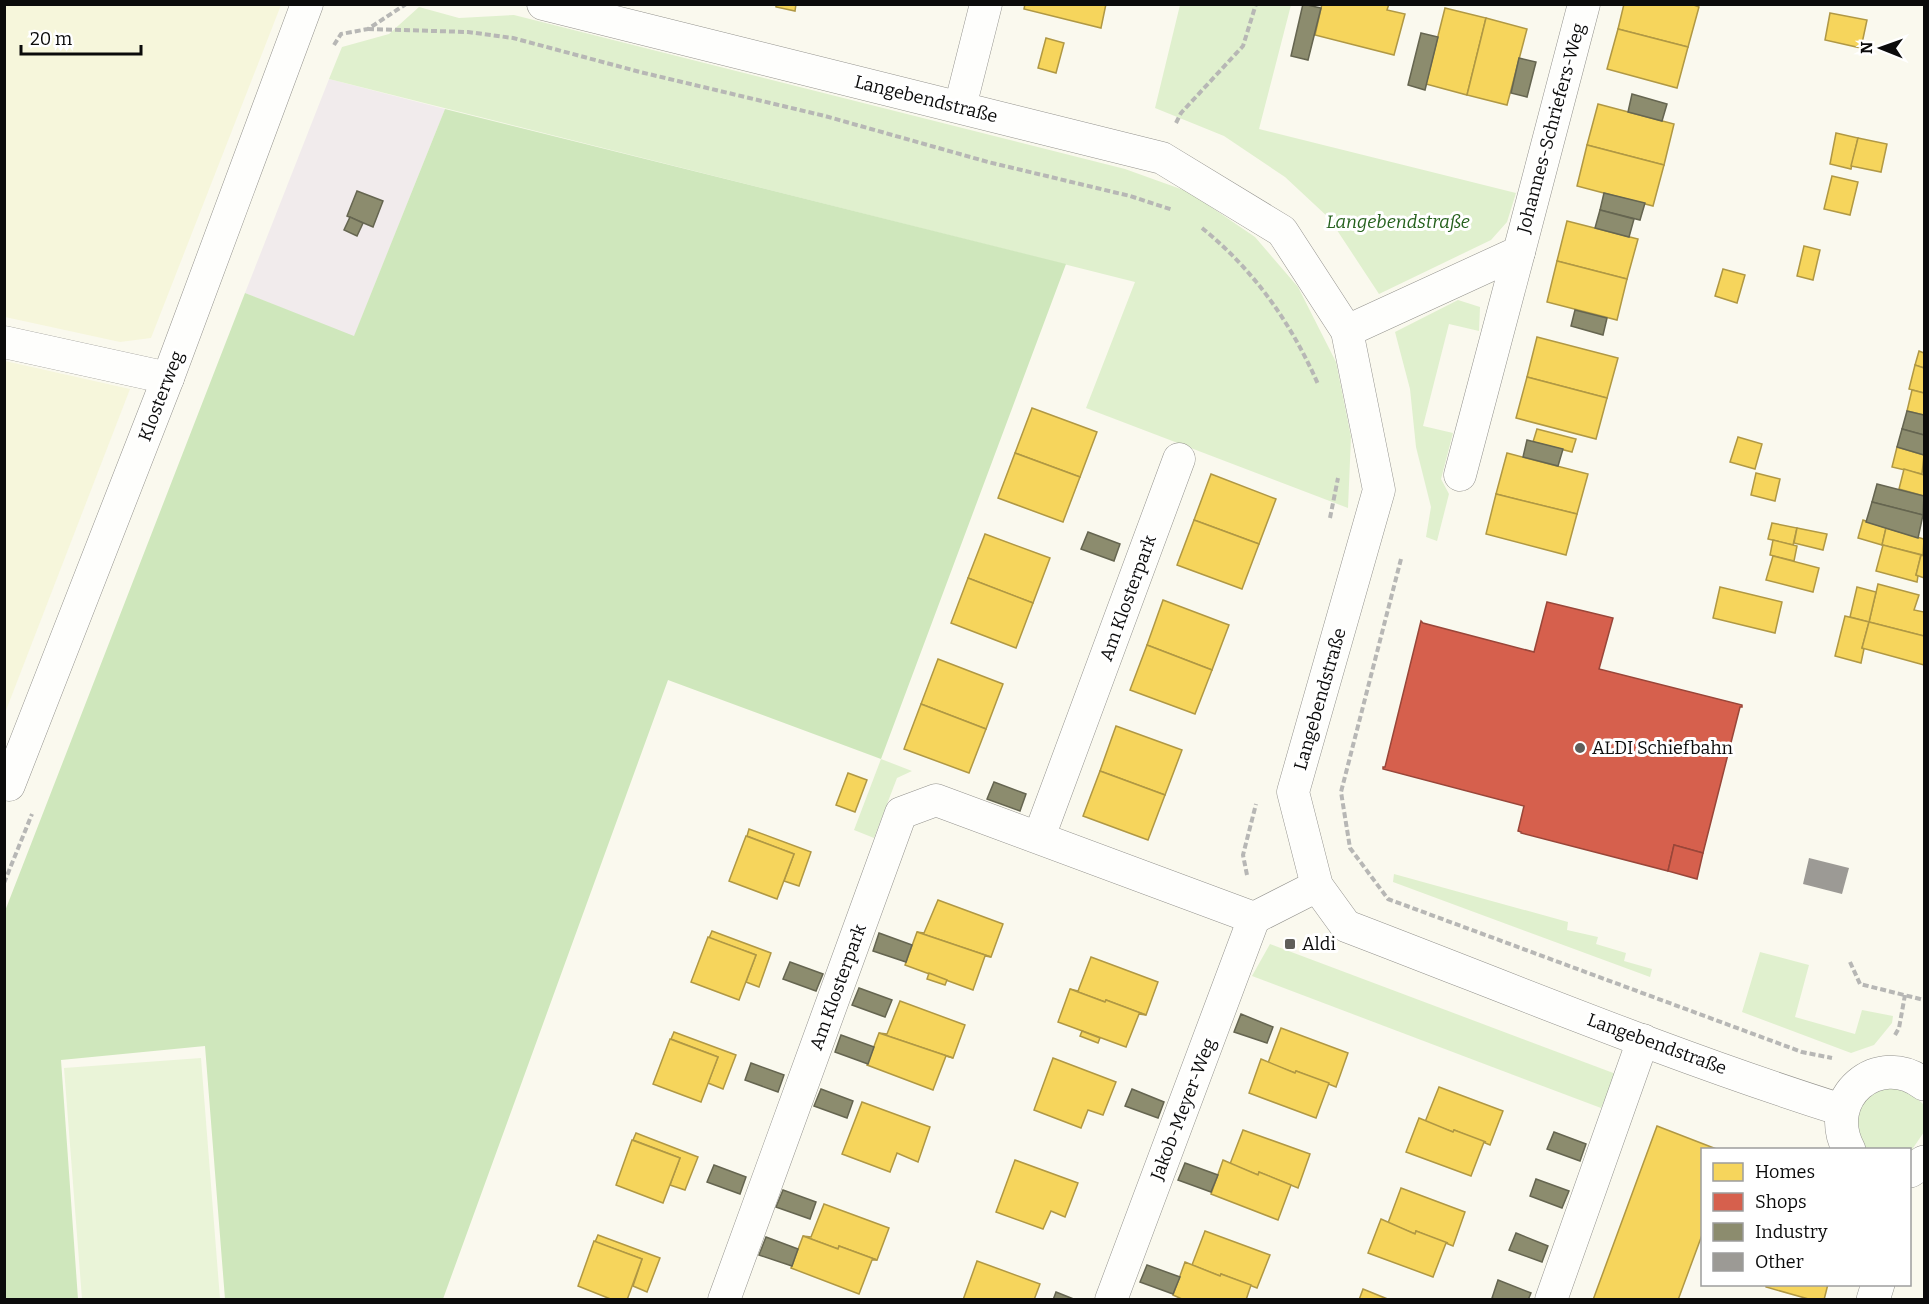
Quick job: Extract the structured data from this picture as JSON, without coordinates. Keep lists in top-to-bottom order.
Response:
{
  "streets": {
    "street": [
      "Langebendstraße",
      "Johannes-Schriefers-Weg",
      "Klosterweg",
      "Am Klosterpark",
      "Jakob-Meyer-Weg"
    ]
  },
  "crossings": [
    ["Langebendstraße", "Johannes-Schriefers-Weg"],
    ["Am Klosterpark", "Jakob-Meyer-Weg"]
  ],
  "parks": ["Langebendstraße"],
  "places": {
    "other": ["ALDI Schiefbahn"],
    "transit": ["Aldi"]
  },
  "legend": [
    "Homes",
    "Shops",
    "Industry",
    "Other"
  ],
  "scale_bar": "20 m",
  "north": "left"
}
